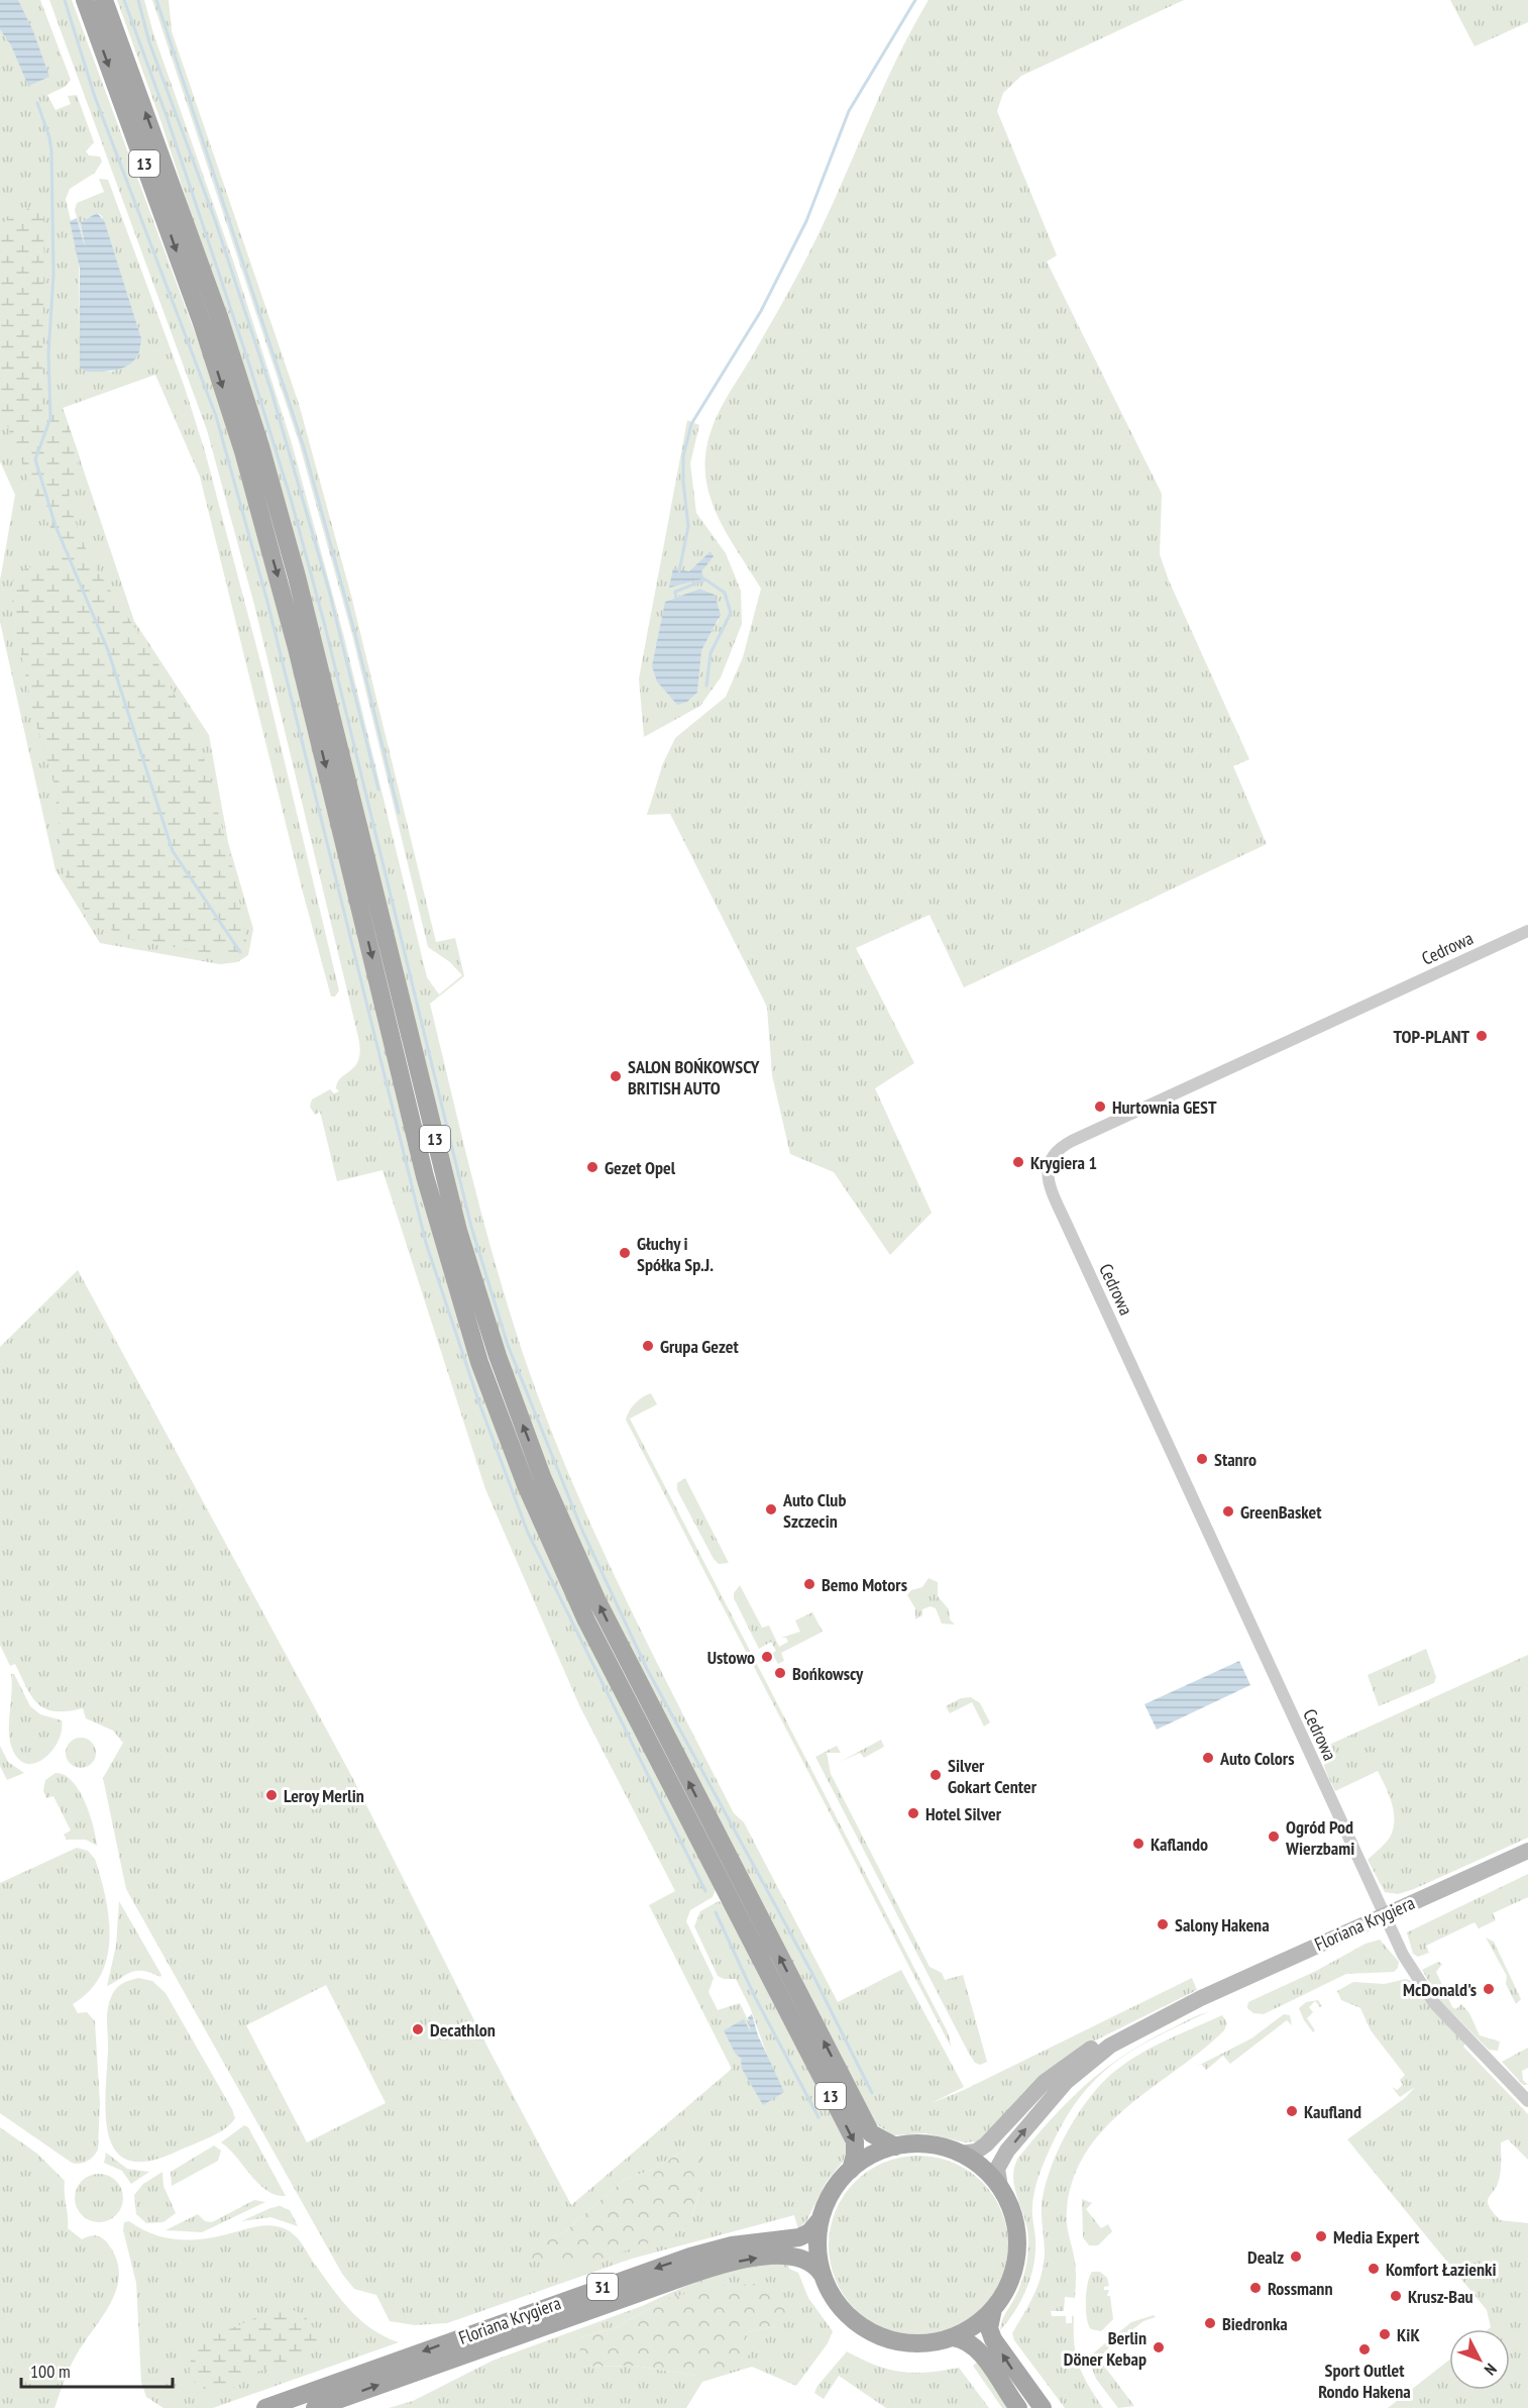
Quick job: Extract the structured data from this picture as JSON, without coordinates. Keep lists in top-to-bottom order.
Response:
{
  "streets": {
    "main road": ["13", "Floriana Krygiera", "31"],
    "street": ["Cedrowa"]
  },
  "crossings": [
    ["13", "Floriana Krygiera"],
    ["Cedrowa", "Floriana Krygiera"]
  ],
  "places": [
    "TOP-PLANT",
    "SALON BOŃKOWSCY BRITISH AUTO",
    "Hurtownia GEST",
    "Krygiera 1",
    "Gezet Opel",
    "Głuchy i Spółka Sp.J.",
    "Grupa Gezet",
    "Stanro",
    "Auto Club Szczecin",
    "GreenBasket",
    "Bemo Motors",
    "Ustowo",
    "Bońkowscy",
    "Auto Colors",
    "Silver Gokart Center",
    "Leroy Merlin",
    "Hotel Silver",
    "Ogród Pod Wierzbami",
    "Kaflando",
    "Salony Hakena",
    "McDonald's",
    "Decathlon",
    "Kaufland",
    "Media Expert",
    "Dealz",
    "Komfort Łazienki",
    "Rossmann",
    "Krusz-Bau",
    "Biedronka",
    "KiK",
    "Berlin Döner Kebap",
    "Sport Outlet Rondo Hakena"
  ],
  "scale_bar": "100 m",
  "north": "bottom right"
}
